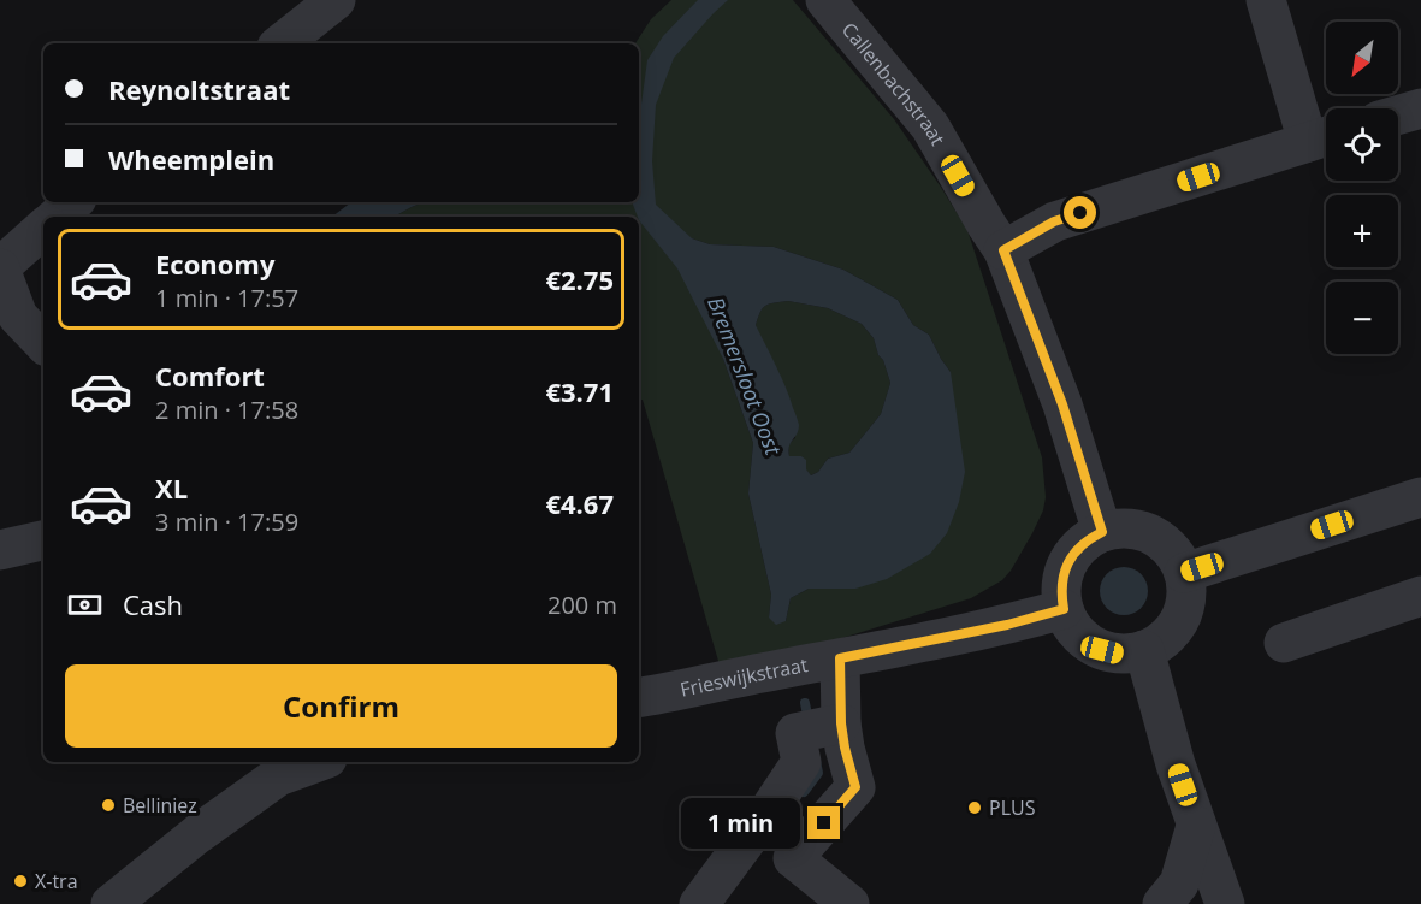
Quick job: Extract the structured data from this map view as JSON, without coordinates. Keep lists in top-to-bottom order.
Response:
{
  "streets": {
    "street": ["Callenbachstraat", "Frieswijkstraat"]
  },
  "crossings": [
    ["Callenbachstraat", "Frieswijkstraat"]
  ],
  "water": ["Bremersloot Oost"],
  "places": ["Belliniez", "PLUS", "X-tra"],
  "north": "bottom left",
  "page": {
    "map_buttons": ["+", "−"],
    "banner": ["Reynoltstraat", "Wheemplein"],
    "list": [
      {
        "name": "Economy",
        "note": "1 min · 17:57",
        "value": "€2.75"
      },
      {
        "name": "Comfort",
        "note": "2 min · 17:58",
        "value": "€3.71"
      },
      {
        "name": "XL",
        "note": "3 min · 17:59",
        "value": "€4.67"
      }
    ],
    "pay": ["Cash", "200 m"],
    "buttons": "Confirm",
    "bubble": "1 min"
  }
}
